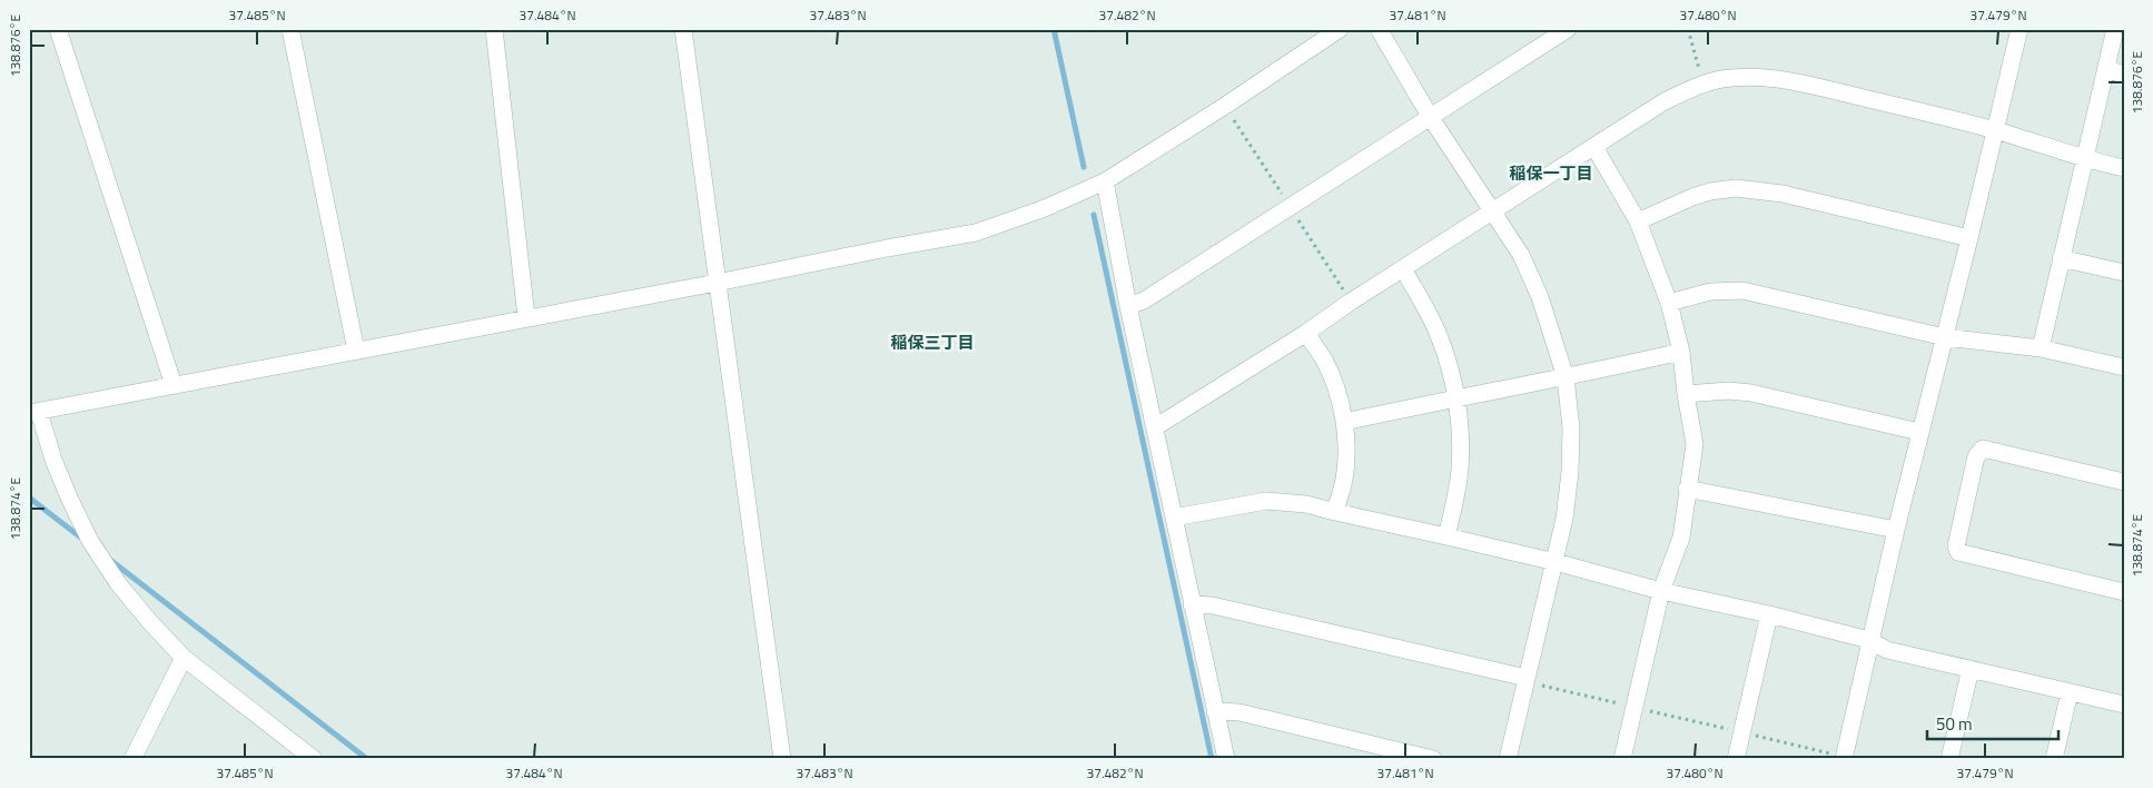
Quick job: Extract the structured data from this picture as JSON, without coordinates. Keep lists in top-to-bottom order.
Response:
{
  "districts": ["稲保一丁目", "稲保三丁目"],
  "scale_bar": "50 m",
  "coordinates": [
    "37.485°N",
    "37.484°N",
    "37.483°N",
    "37.482°N",
    "37.481°N",
    "37.480°N",
    "37.479°N",
    "138.876°E",
    "138.874°E"
  ]
}
